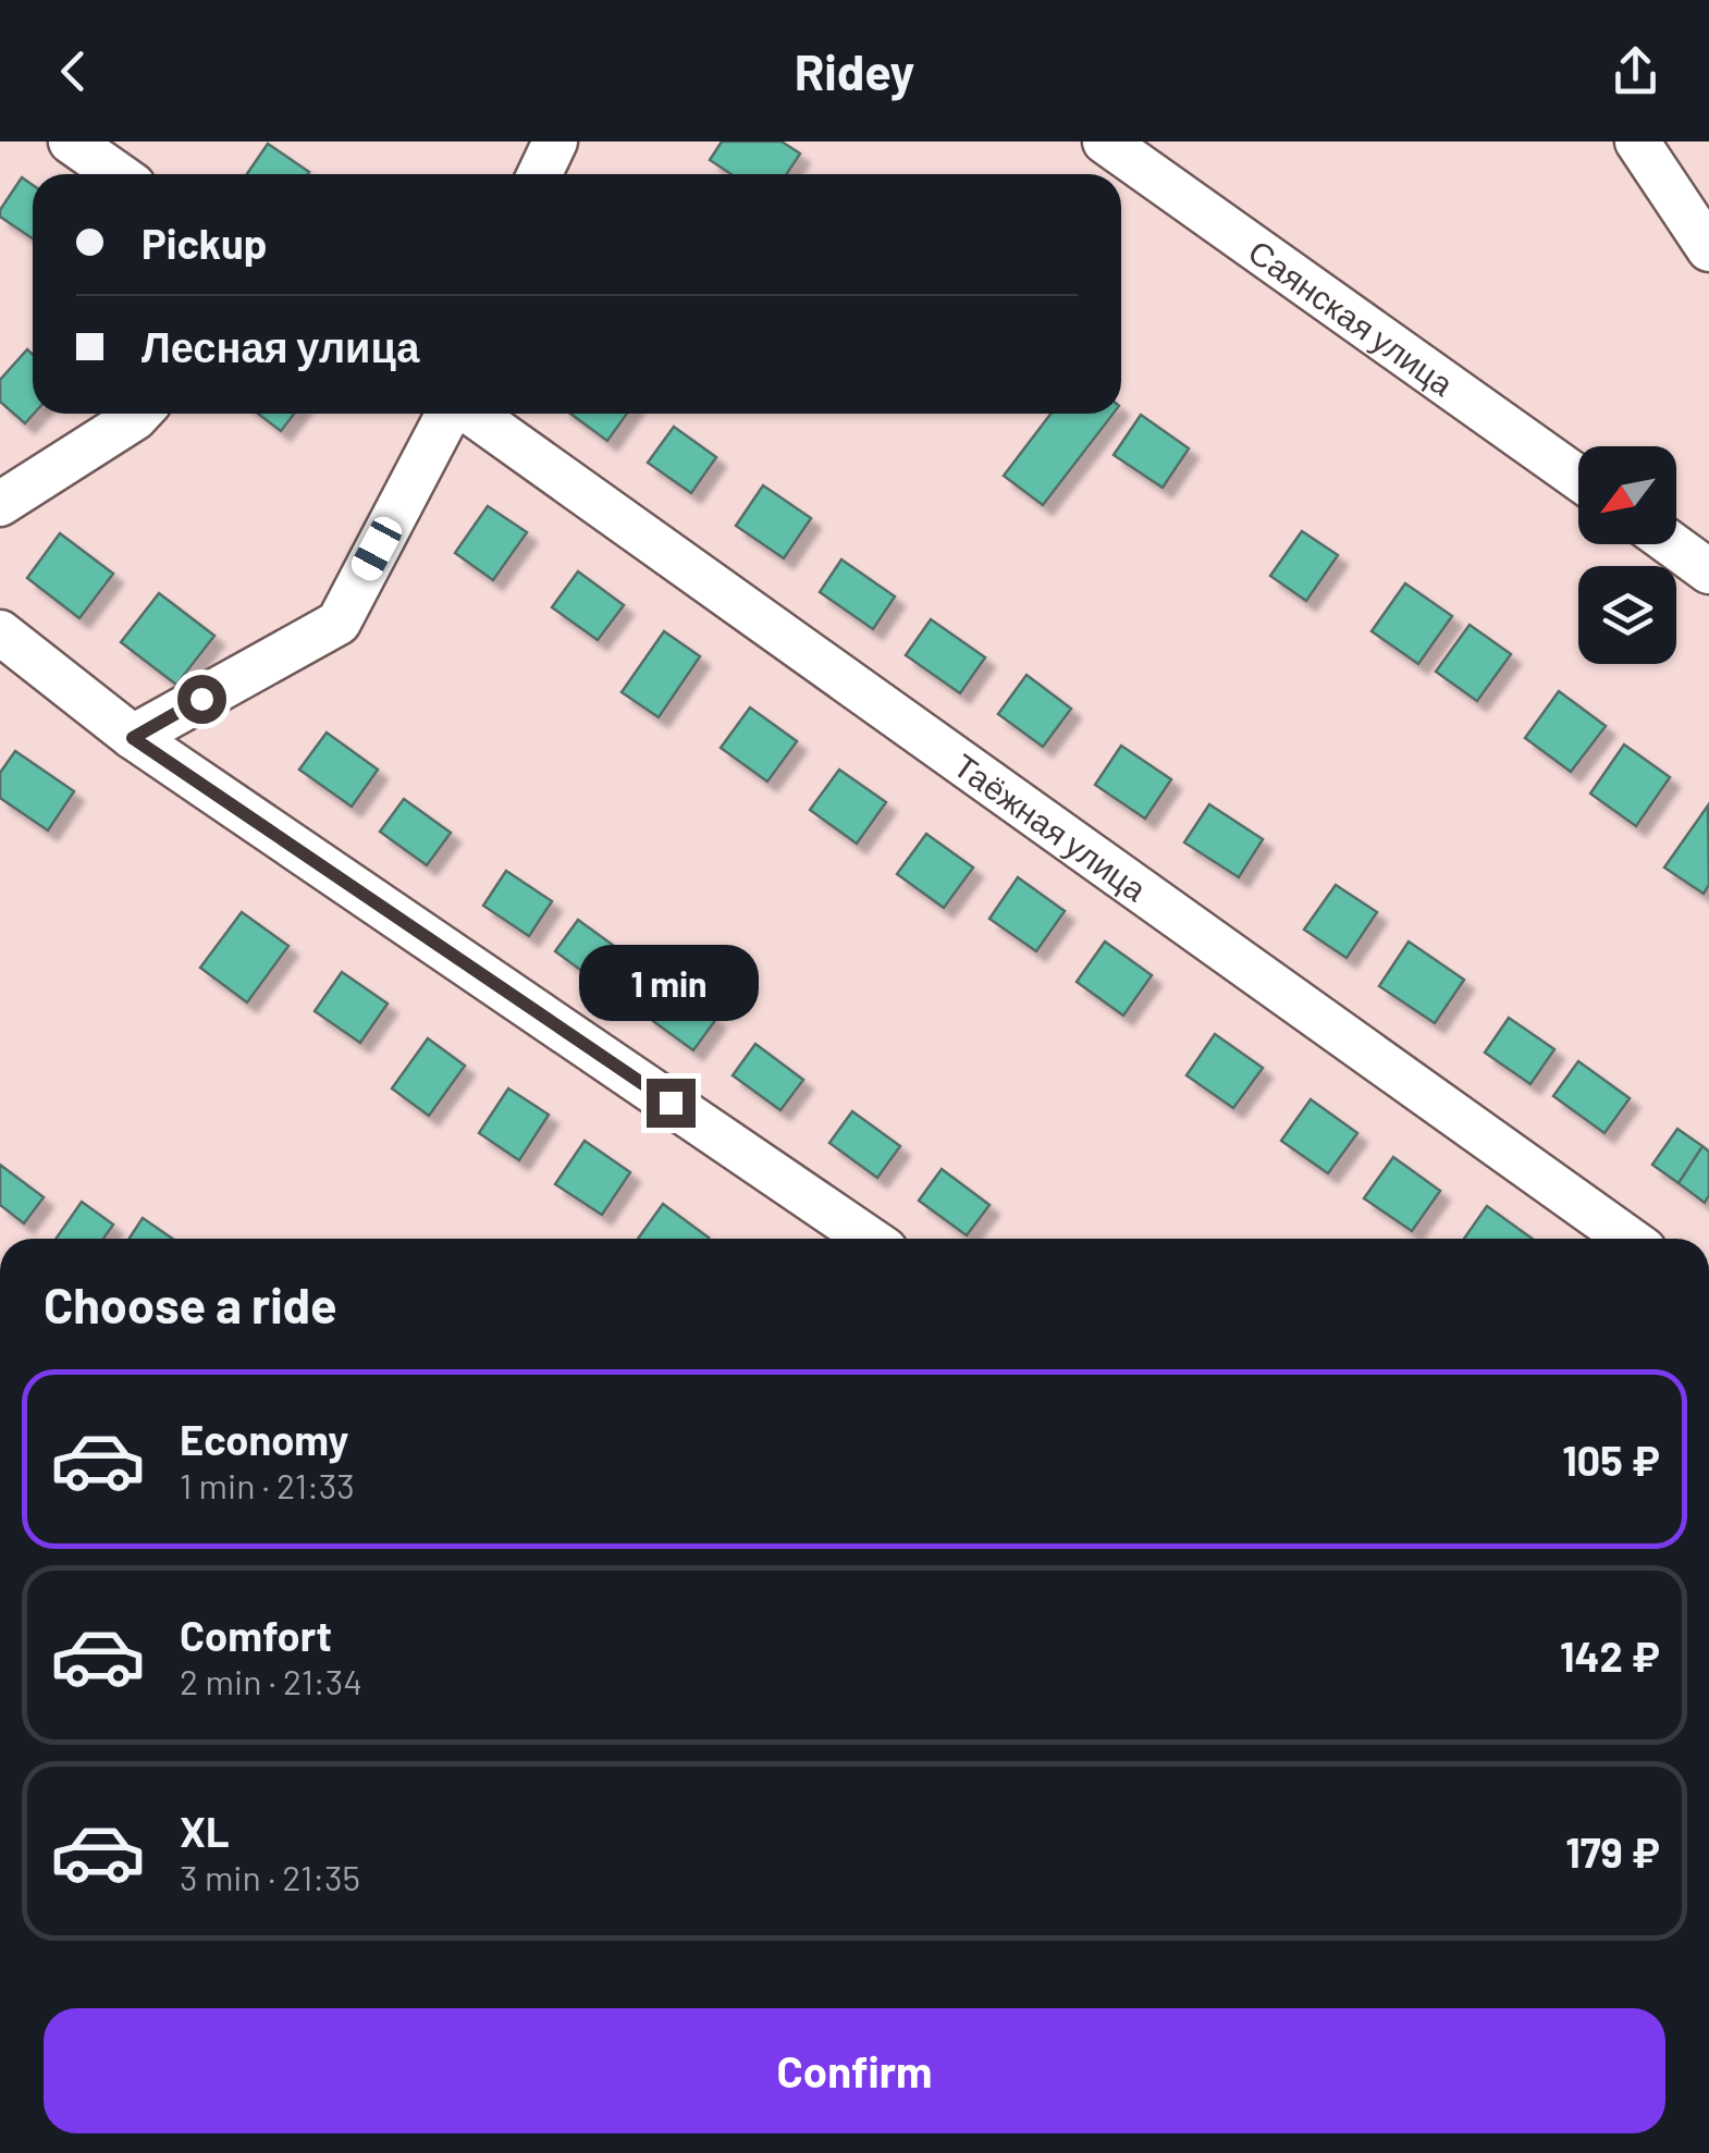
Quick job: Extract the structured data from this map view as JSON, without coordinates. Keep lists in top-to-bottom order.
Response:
{
  "streets": {
    "street": ["Саянская улица", "Таёжная улица"]
  },
  "north": "bottom left",
  "page": {
    "header": "Ridey",
    "banner": ["Pickup", "Лесная улица"],
    "bubble": "1 min",
    "heading": "Choose a ride",
    "list": [
      {
        "name": "Economy",
        "note": "1 min · 21:33",
        "value": "105 ₽"
      },
      {
        "name": "Comfort",
        "note": "2 min · 21:34",
        "value": "142 ₽"
      },
      {
        "name": "XL",
        "note": "3 min · 21:35",
        "value": "179 ₽"
      }
    ],
    "buttons": "Confirm"
  }
}
